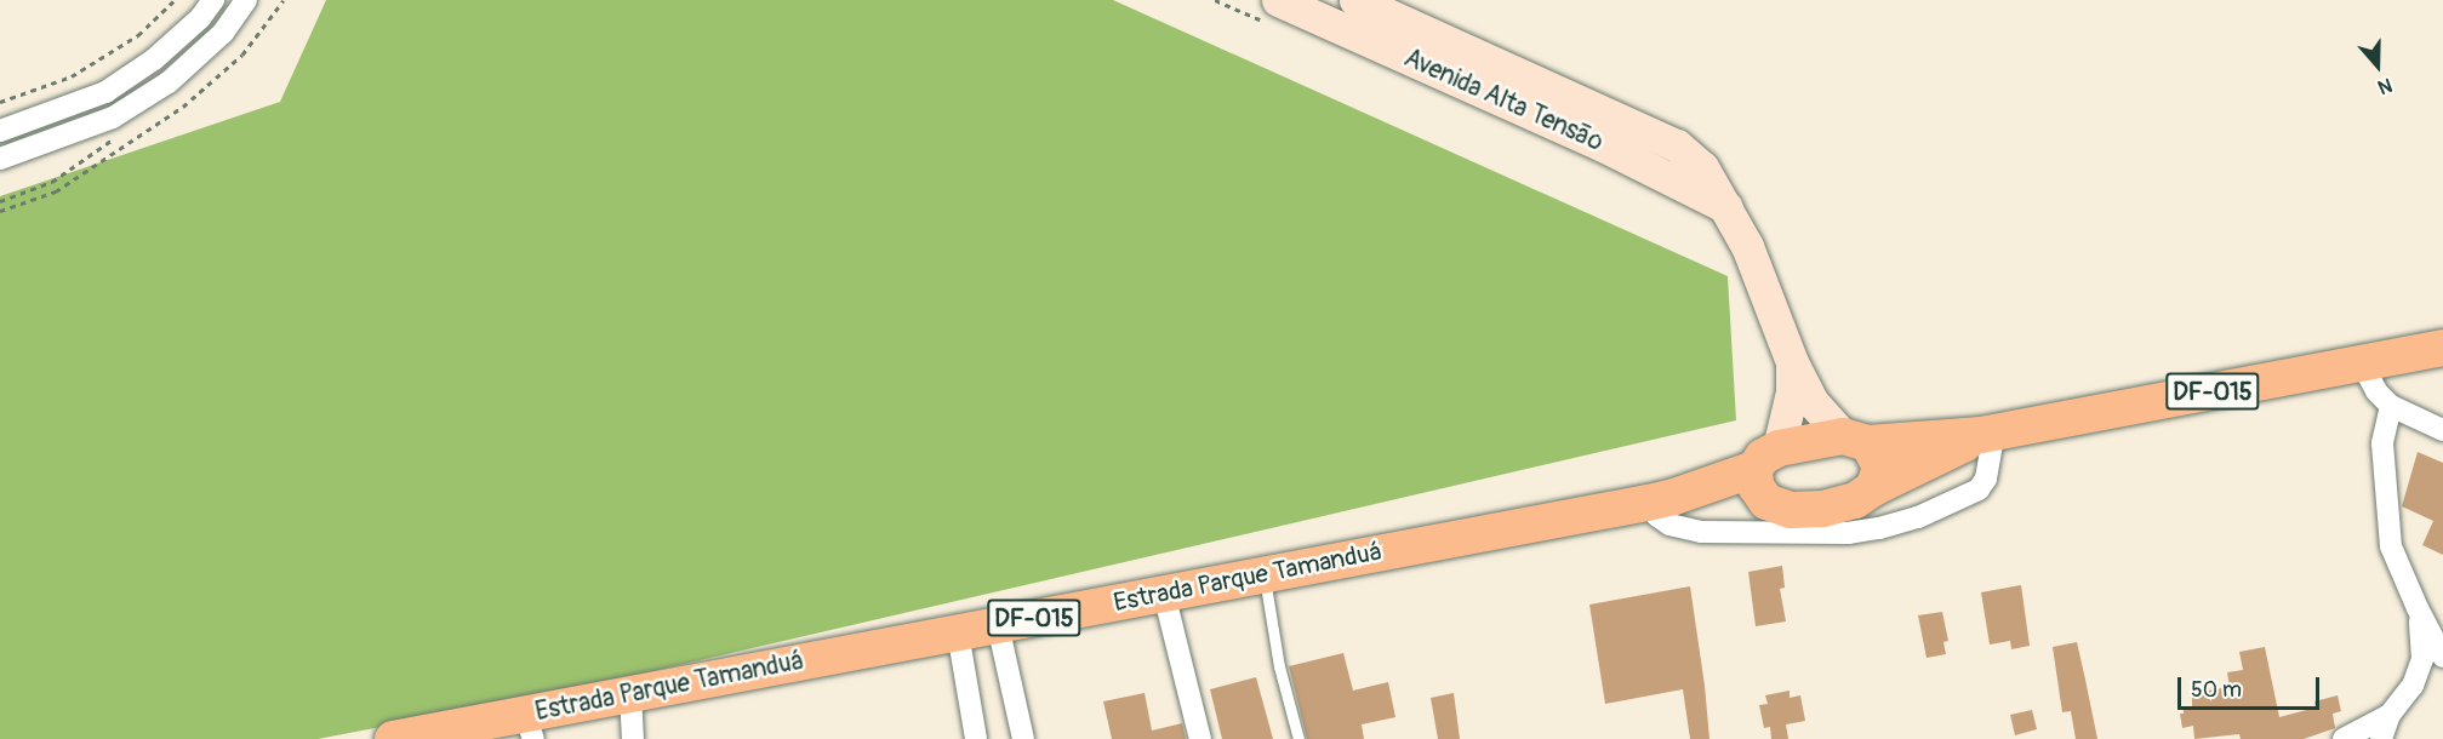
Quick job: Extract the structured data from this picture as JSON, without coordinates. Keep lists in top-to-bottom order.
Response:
{
  "streets": {
    "main road": ["DF-015", "Estrada Parque Tamanduá"],
    "street": ["Avenida Alta Tensāo"]
  },
  "crossings": [
    ["Avenida Alta Tensāo", "DF-015"],
    ["Avenida Alta Tensāo", "Estrada Parque Tamanduá"],
    ["DF-015", "Estrada Parque Tamanduá"]
  ],
  "scale_bar": "50 m",
  "north": "bottom"
}
